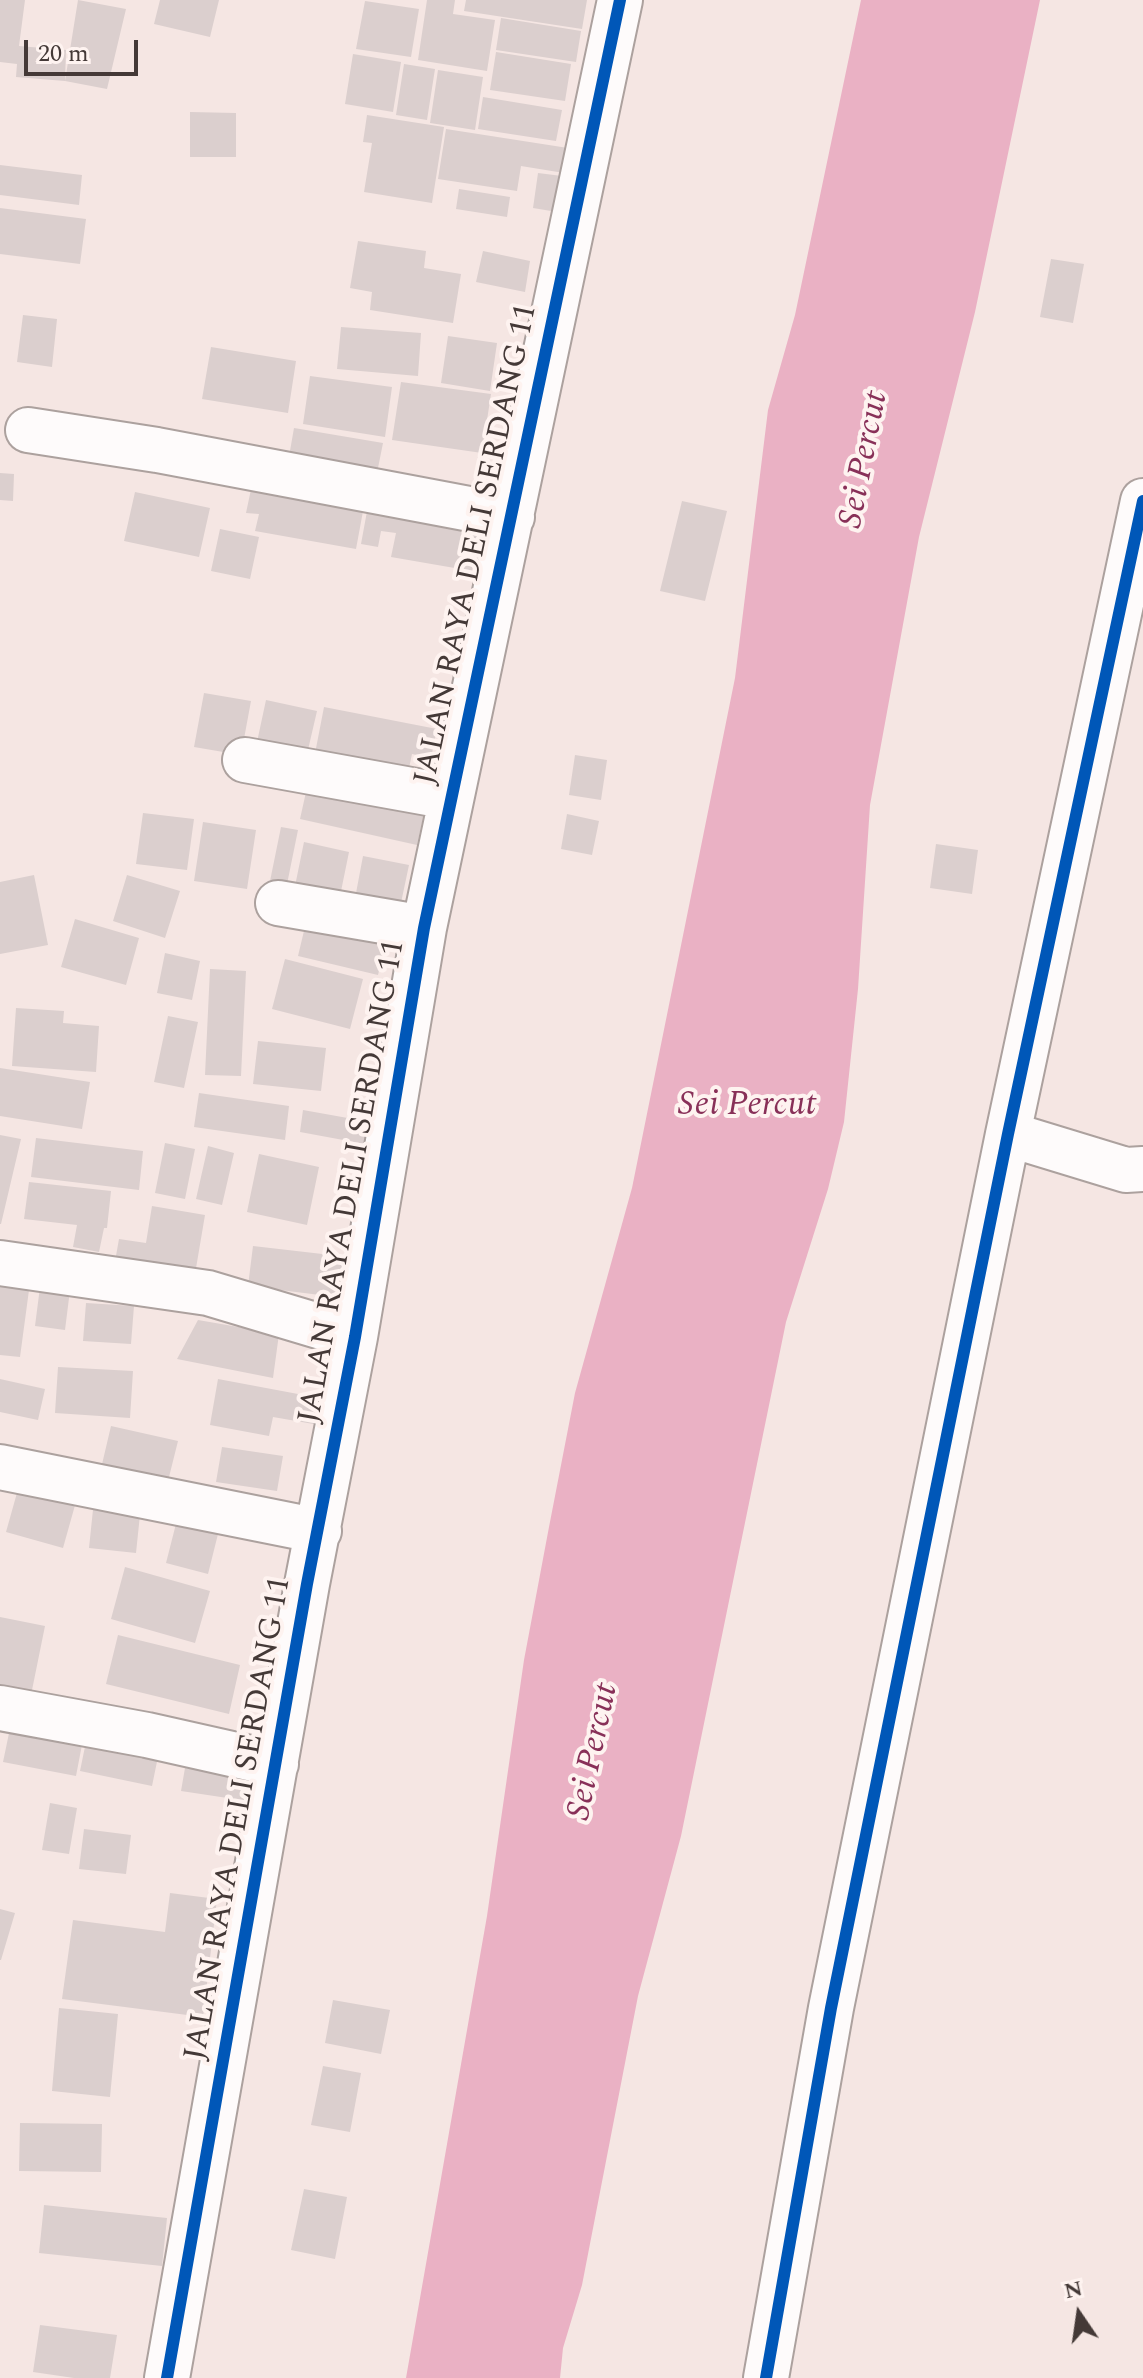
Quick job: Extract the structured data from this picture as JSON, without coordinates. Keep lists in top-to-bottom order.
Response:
{
  "streets": {
    "street": ["JALAN RAYA DELI SERDANG 11"]
  },
  "water": ["Sei Percut"],
  "scale_bar": "20 m",
  "north": "top"
}
